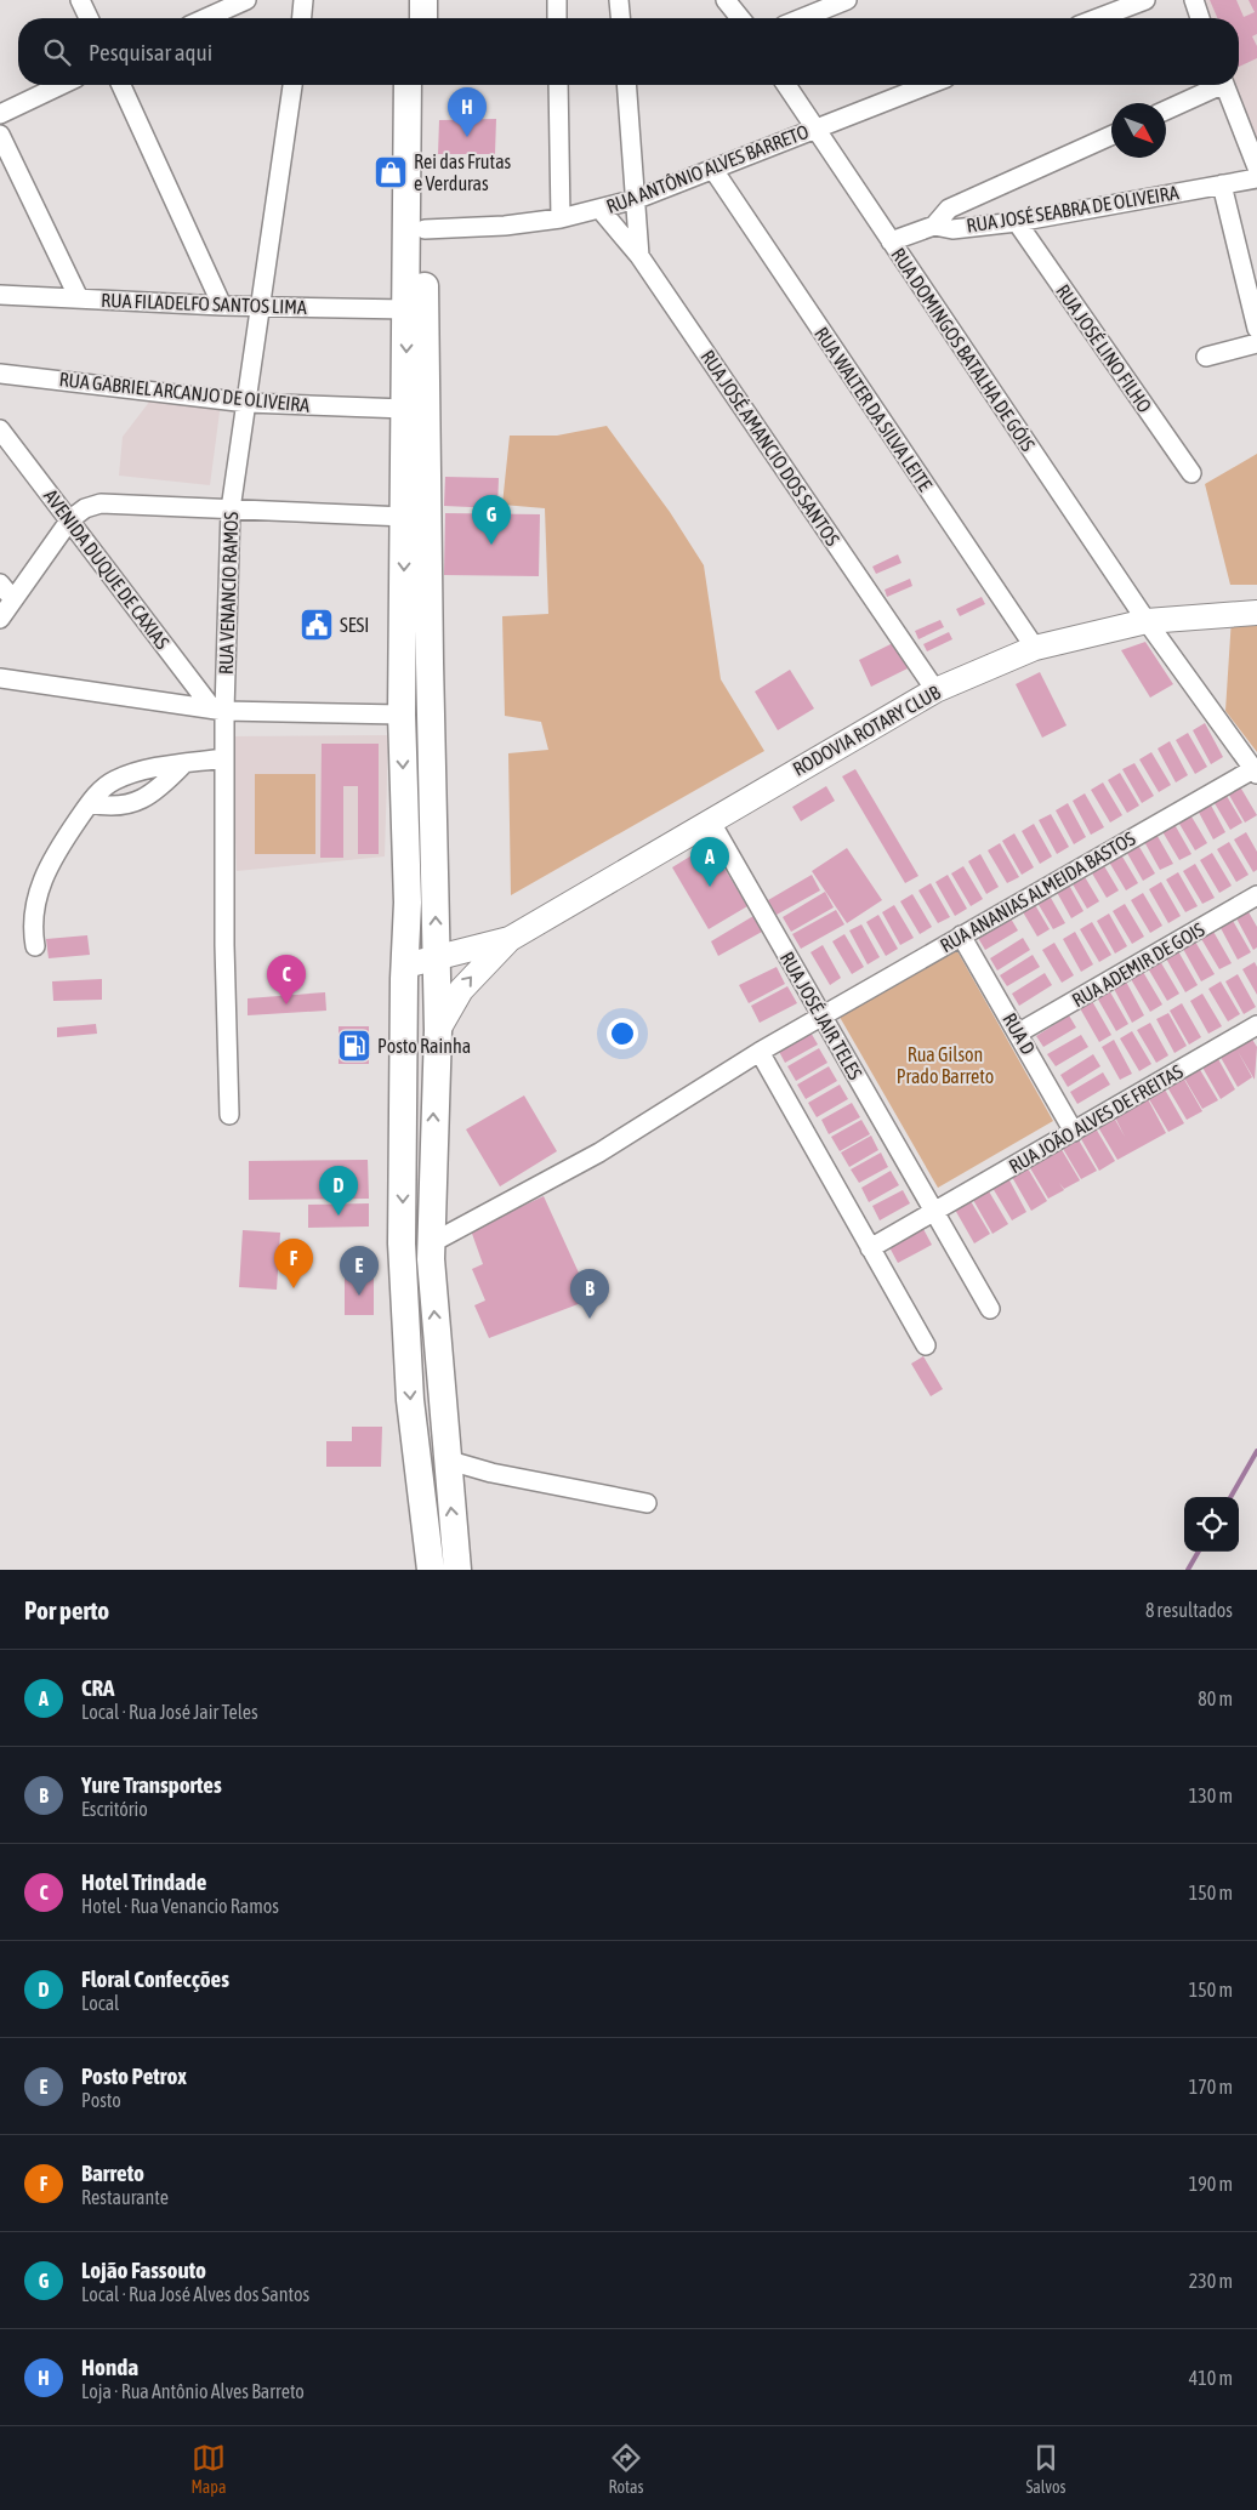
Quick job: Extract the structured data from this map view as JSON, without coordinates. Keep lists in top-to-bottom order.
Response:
{
  "streets": {
    "main road": ["RODOVIA ROTARY CLUB"],
    "street": [
      "RUA ANTÔNIO ALVES BARRETO",
      "RUA JOSÉ SEABRA DE OLIVEIRA",
      "RUA FILADELFO SANTOS LIMA",
      "RUA JOSÉ LINO FILHO",
      "RUA DOMINGOS BATALHA DE GÓIS",
      "RUA GABRIEL ARCANJO DE OLIVEIRA",
      "RUA WALTER DA SILVA LEITE",
      "RUA JOSÉ AMANCIO DOS SANTOS",
      "AVENIDA DUQUE DE CAXIAS",
      "RUA VENANCIO RAMOS",
      "RUA ANANIAS ALMEIDA BASTOS",
      "RUA ADEMIR DE GOIS",
      "RUA JOSÉ JAIR TELES",
      "RUA D",
      "RUA JOÃO ALVES DE FREITAS"
    ]
  },
  "crossings": [
    ["RUA ANTÔNIO ALVES BARRETO", "RUA DOMINGOS BATALHA DE GÓIS"],
    ["RUA ANTÔNIO ALVES BARRETO", "RUA WALTER DA SILVA LEITE"],
    ["RUA ANTÔNIO ALVES BARRETO", "RUA JOSÉ AMANCIO DOS SANTOS"],
    ["RUA JOSÉ SEABRA DE OLIVEIRA", "RUA JOSÉ LINO FILHO"],
    ["RUA JOSÉ SEABRA DE OLIVEIRA", "RUA DOMINGOS BATALHA DE GÓIS"],
    ["RUA FILADELFO SANTOS LIMA", "RUA VENANCIO RAMOS"],
    ["RUA DOMINGOS BATALHA DE GÓIS", "RODOVIA ROTARY CLUB"],
    ["RUA GABRIEL ARCANJO DE OLIVEIRA", "RUA VENANCIO RAMOS"],
    ["RUA WALTER DA SILVA LEITE", "RODOVIA ROTARY CLUB"],
    ["RUA JOSÉ AMANCIO DOS SANTOS", "RODOVIA ROTARY CLUB"],
    ["AVENIDA DUQUE DE CAXIAS", "RUA VENANCIO RAMOS"],
    ["RODOVIA ROTARY CLUB", "RUA JOSÉ JAIR TELES"],
    ["RUA ANANIAS ALMEIDA BASTOS", "RUA JOSÉ JAIR TELES"],
    ["RUA ANANIAS ALMEIDA BASTOS", "RUA D"],
    ["RUA ADEMIR DE GOIS", "RUA D"],
    ["RUA JOSÉ JAIR TELES", "RUA JOÃO ALVES DE FREITAS"],
    ["RUA D", "RUA JOÃO ALVES DE FREITAS"]
  ],
  "parks": ["Rua Gilson Prado Barreto"],
  "places": {
    "shop": ["Rei das Frutas e Verduras"],
    "public building": ["SESI"],
    "fuel station": ["Posto Rainha"]
  },
  "north": "bottom right",
  "page": {
    "search": "Pesquisar aqui",
    "pins": [
      "H",
      "G",
      "A",
      "C",
      "D",
      "F",
      "E",
      "B"
    ],
    "heading": ["Por perto", "8 resultados"],
    "list": [
      {
        "mark": "A",
        "name": "CRA",
        "note": "Local · Rua José Jair Teles",
        "value": "80 m"
      },
      {
        "mark": "B",
        "name": "Yure Transportes",
        "note": "Escritório",
        "value": "130 m"
      },
      {
        "mark": "C",
        "name": "Hotel Trindade",
        "note": "Hotel · Rua Venancio Ramos",
        "value": "150 m"
      },
      {
        "mark": "D",
        "name": "Floral Confecções",
        "note": "Local",
        "value": "150 m"
      },
      {
        "mark": "E",
        "name": "Posto Petrox",
        "note": "Posto",
        "value": "170 m"
      },
      {
        "mark": "F",
        "name": "Barreto",
        "note": "Restaurante",
        "value": "190 m"
      },
      {
        "mark": "G",
        "name": "Lojão Fassouto",
        "note": "Local · Rua José Alves dos Santos",
        "value": "230 m"
      },
      {
        "mark": "H",
        "name": "Honda",
        "note": "Loja · Rua Antônio Alves Barreto",
        "value": "410 m"
      }
    ],
    "nav": ["Mapa", "Rotas", "Salvos"]
  }
}
